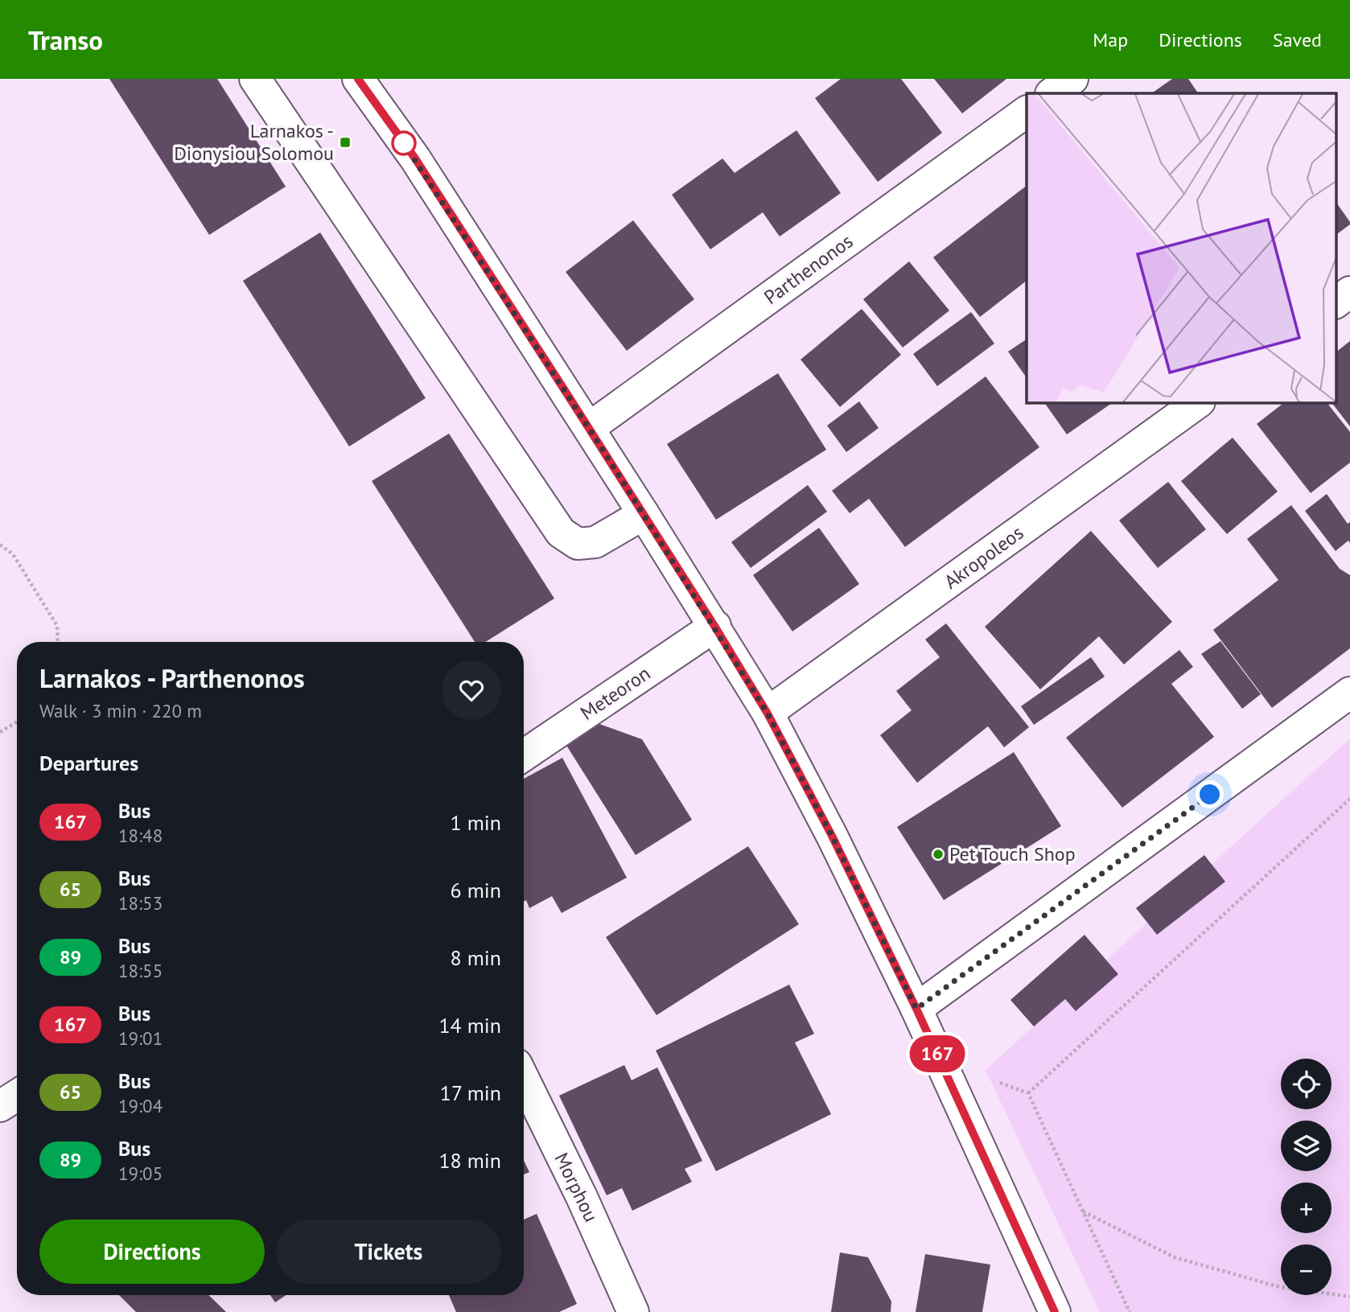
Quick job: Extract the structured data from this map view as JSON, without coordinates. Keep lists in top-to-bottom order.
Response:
{
  "streets": {
    "street": [
      "Parthenonos",
      "Akropoleos",
      "Meteoron",
      "Morphou"
    ]
  },
  "places": {
    "transit": ["Larnakos - Dionysiou Solomou"],
    "other": ["Pet Touch Shop"]
  },
  "lines": ["bus line 167"],
  "page": {
    "header": "Transo",
    "nav": ["Map", "Directions", "Saved"],
    "on_map": "167",
    "heading": [
      ["Larnakos - Parthenonos", "Walk · 3 min · 220 m"],
      "Departures"
    ],
    "list": [
      {
        "mark": "167",
        "name": "Bus",
        "note": "18:48",
        "value": "1 min"
      },
      {
        "mark": "65",
        "name": "Bus",
        "note": "18:53",
        "value": "6 min"
      },
      {
        "mark": "89",
        "name": "Bus",
        "note": "18:55",
        "value": "8 min"
      },
      {
        "mark": "167",
        "name": "Bus",
        "note": "19:01",
        "value": "14 min"
      },
      {
        "mark": "65",
        "name": "Bus",
        "note": "19:04",
        "value": "17 min"
      },
      {
        "mark": "89",
        "name": "Bus",
        "note": "19:05",
        "value": "18 min"
      }
    ],
    "map_buttons": ["+", "−"],
    "buttons": ["Directions", "Tickets"]
  }
}
